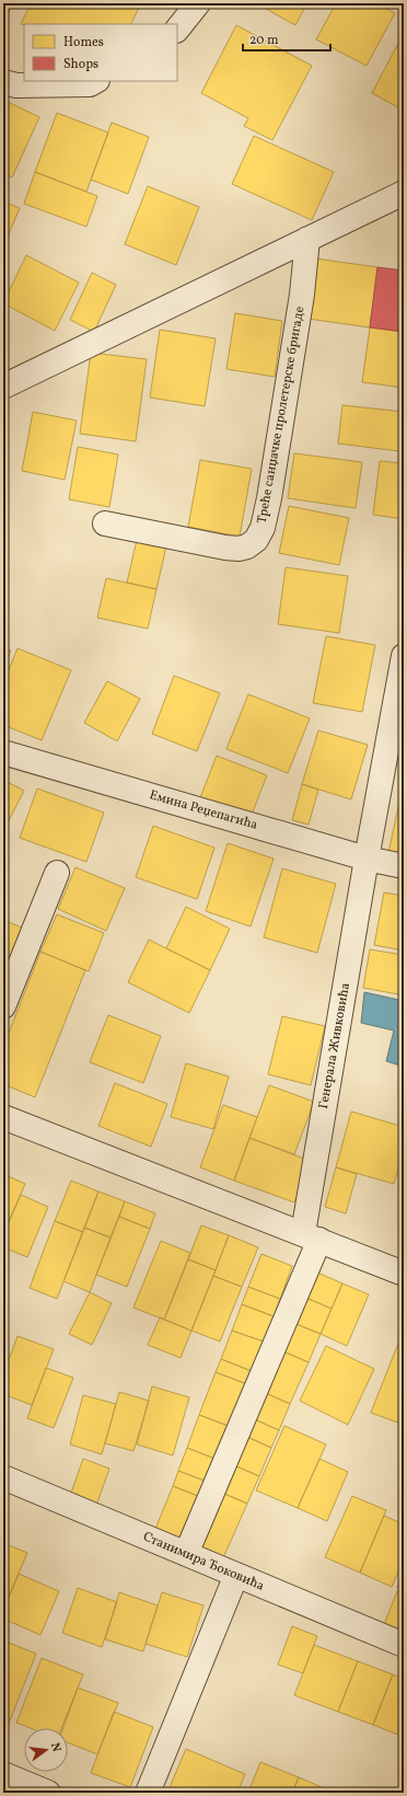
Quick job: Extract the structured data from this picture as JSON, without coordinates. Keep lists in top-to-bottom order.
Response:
{
  "streets": {
    "street": [
      "Треће санџачке пролетерске бригаде",
      "Емина Реџепагића",
      "Генерала Живковића",
      "Станимира Ђоковића"
    ]
  },
  "crossings": [
    ["Емина Реџепагића", "Генерала Живковића"],
    ["Генерала Живковића", "Станимира Ђоковића"]
  ],
  "legend": ["Homes", "Shops"],
  "scale_bar": "20 m",
  "north": "right"
}
